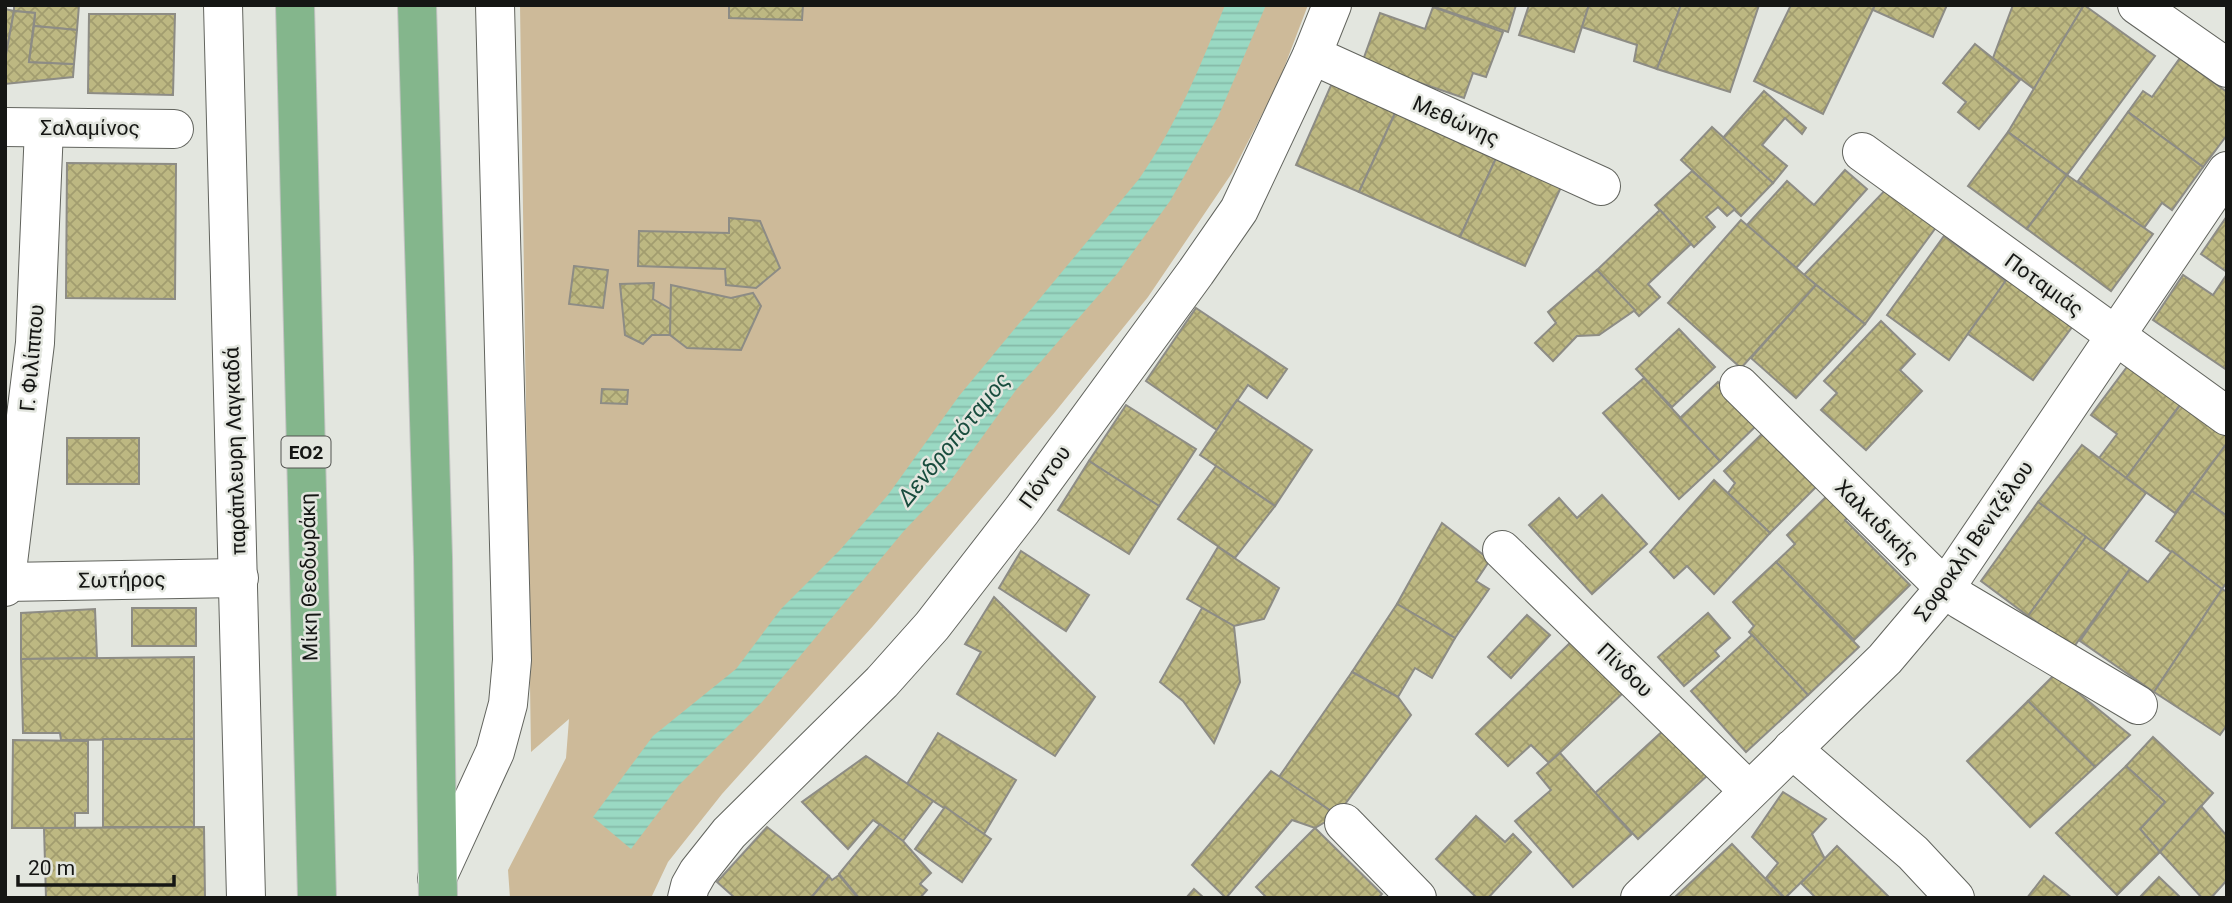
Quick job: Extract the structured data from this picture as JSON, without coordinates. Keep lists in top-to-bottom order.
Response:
{
  "streets": {
    "highway": ["ΕΟ2", "Μίκη Θεοδωράκη"],
    "street": [
      "Μεθώνης",
      "Σαλαμίνος",
      "Ποταμιάς",
      "Γ. Φιλίππου",
      "παράπλευρη Λαγκαδά",
      "Πόντου",
      "Χαλκιδικής",
      "Σοφοκλή Βενιζέλου",
      "Σωτήρος",
      "Πίνδου"
    ]
  },
  "crossings": [
    ["Μεθώνης", "Πόντου"],
    ["Σαλαμίνος", "Γ. Φιλίππου"],
    ["Ποταμιάς", "Σοφοκλή Βενιζέλου"],
    ["Γ. Φιλίππου", "Σωτήρος"],
    ["παράπλευρη Λαγκαδά", "Σωτήρος"],
    ["Χαλκιδικής", "Σοφοκλή Βενιζέλου"],
    ["Σοφοκλή Βενιζέλου", "Πίνδου"]
  ],
  "water": ["Δενδροπόταμος"],
  "scale_bar": "20 m"
}
